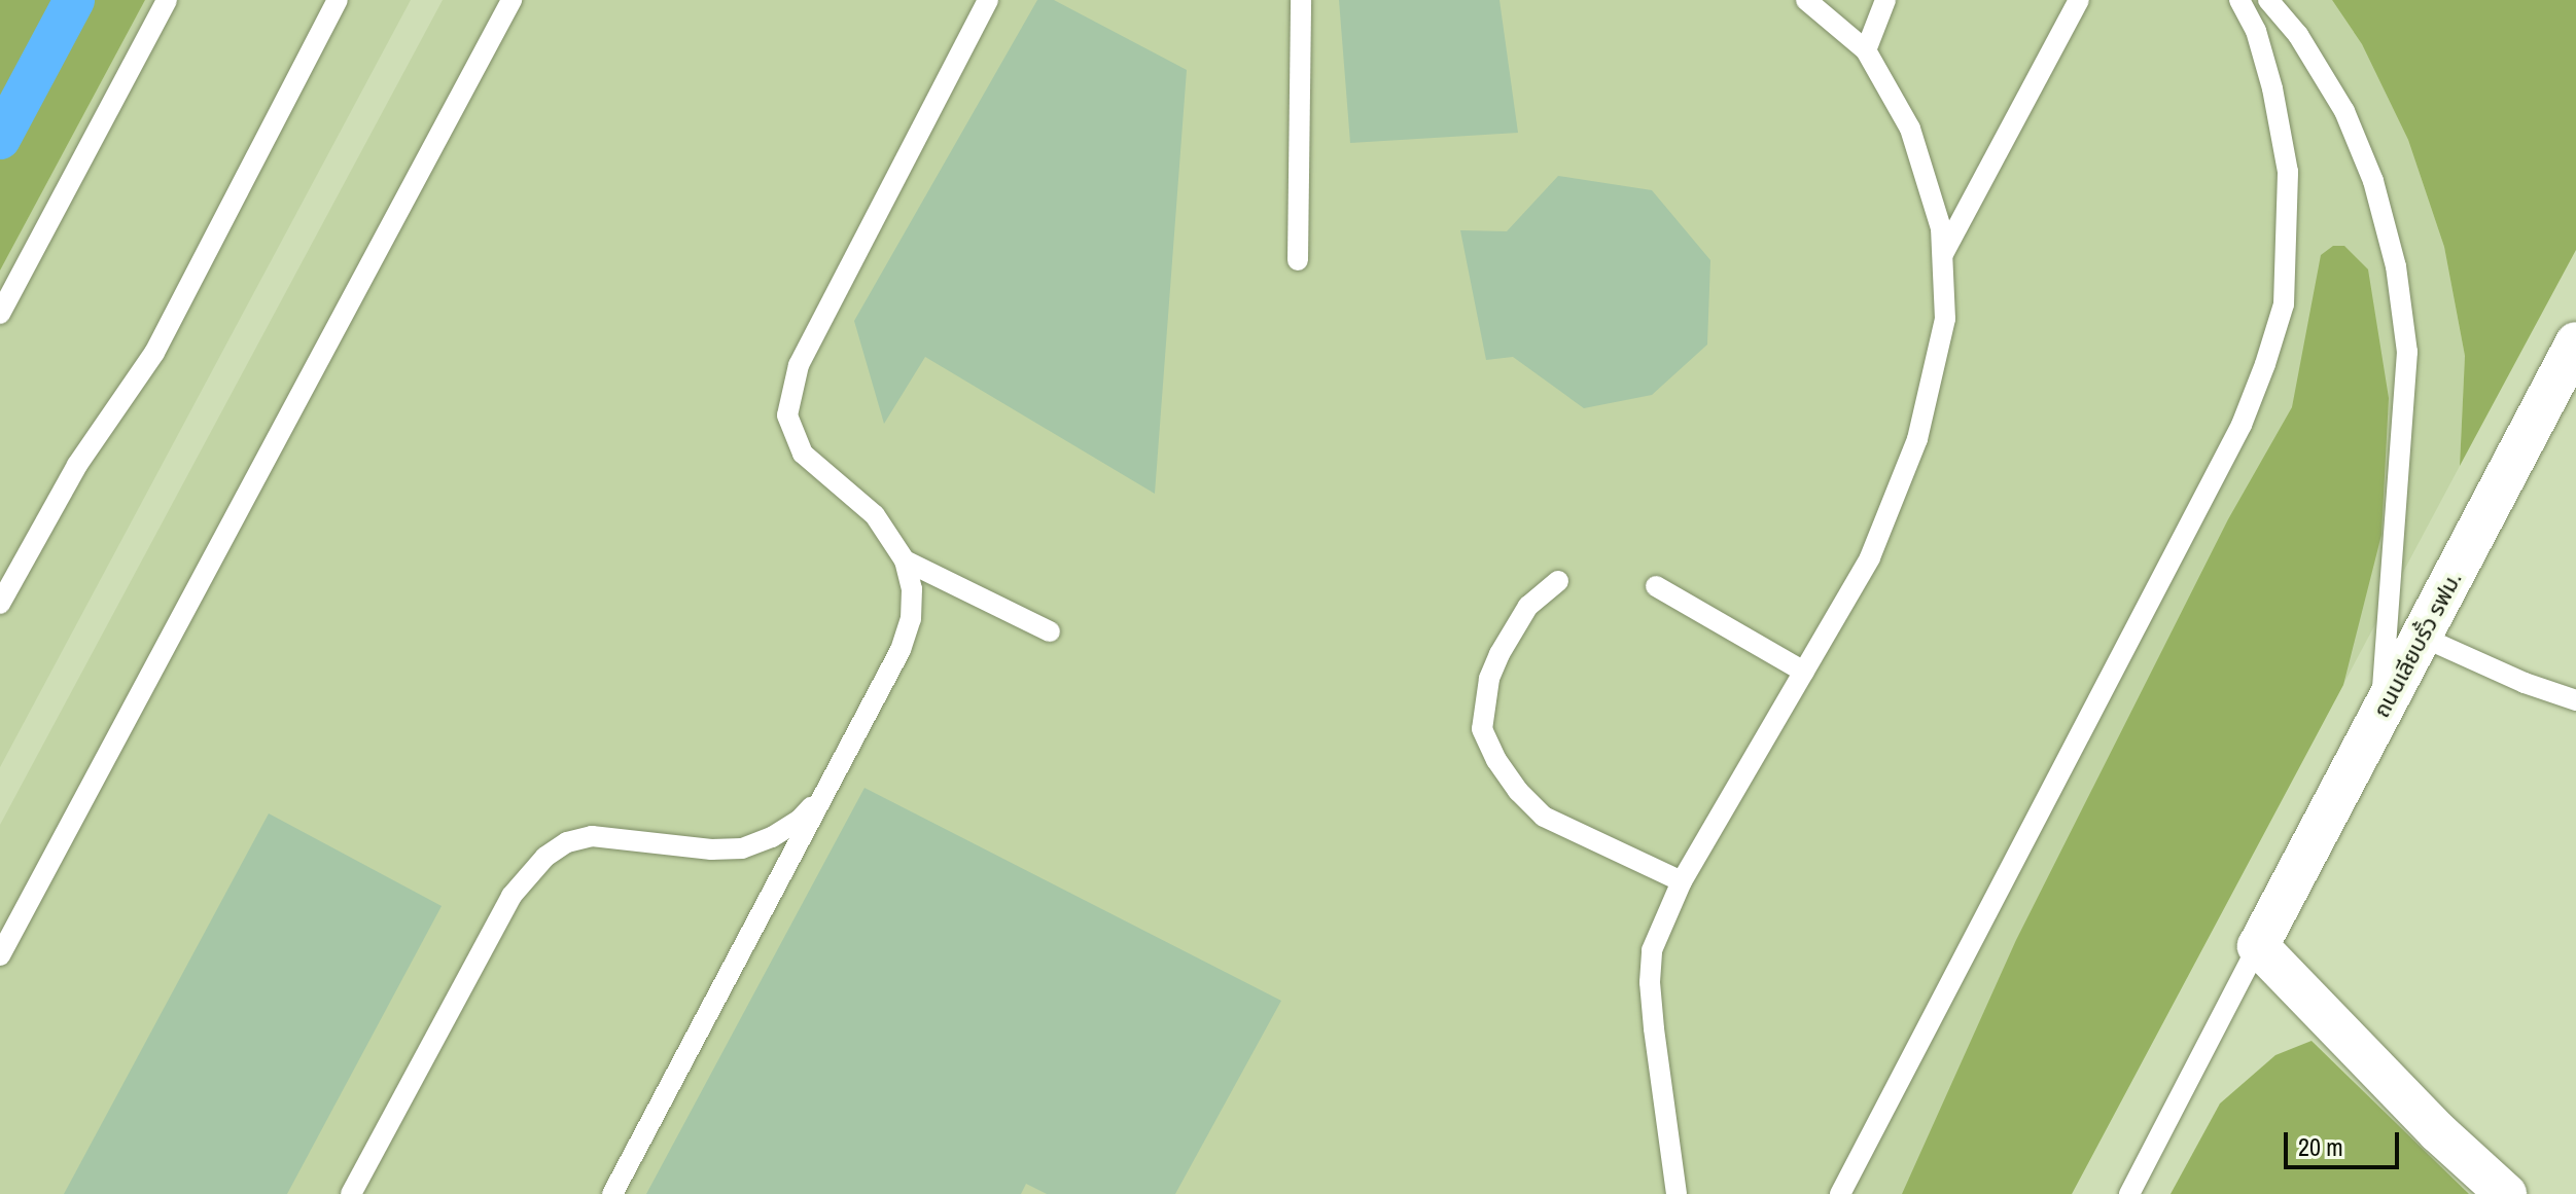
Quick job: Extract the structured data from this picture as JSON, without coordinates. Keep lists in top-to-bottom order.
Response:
{
  "streets": {
    "street": ["ถนนเลียบรั้ว รฟม."]
  },
  "scale_bar": "20 m"
}
